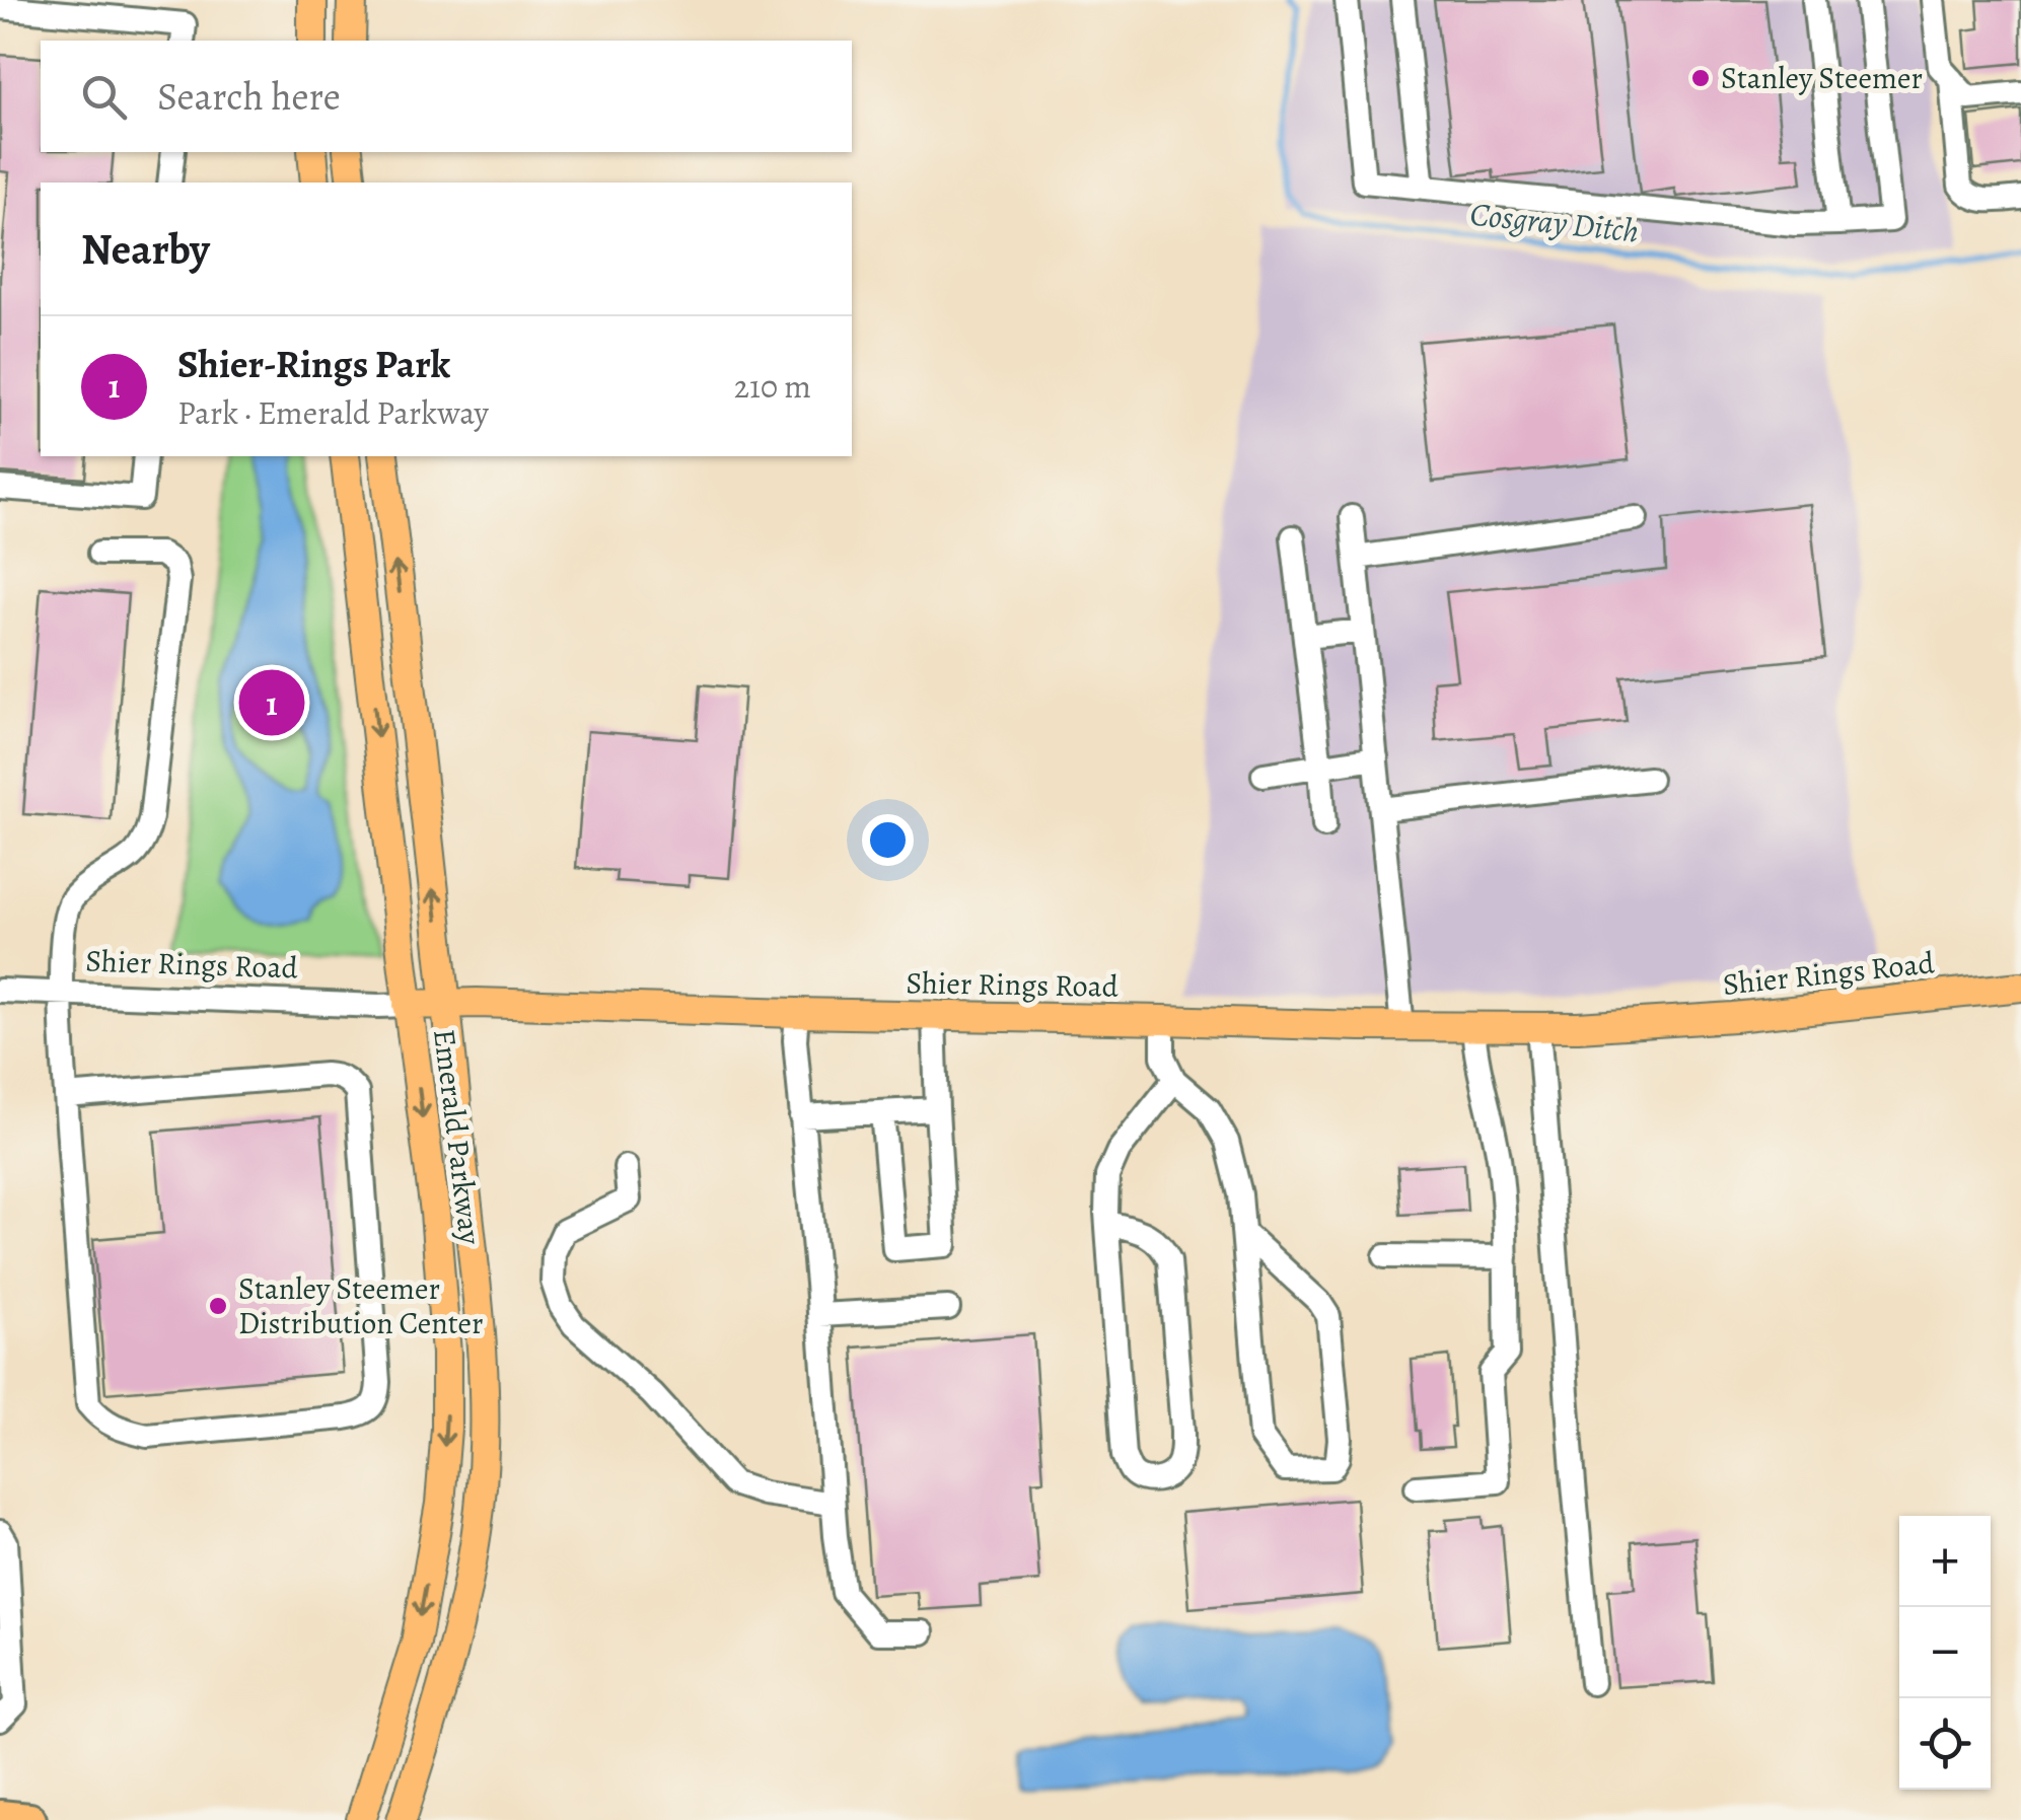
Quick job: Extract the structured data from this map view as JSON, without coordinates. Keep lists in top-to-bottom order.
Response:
{
  "streets": {
    "main road": ["Shier Rings Road", "Emerald Parkway"]
  },
  "crossings": [
    ["Shier Rings Road", "Emerald Parkway"]
  ],
  "water": ["Cosgray Ditch"],
  "places": ["Stanley Steemer", "Stanley Steemer Distribution Center"],
  "page": {
    "search": "Search here",
    "heading": "Nearby",
    "list": [
      {
        "mark": "1",
        "name": "Shier-Rings Park",
        "note": "Park · Emerald Parkway",
        "value": "210 m"
      }
    ],
    "pins": "1",
    "map_buttons": ["+", "−"]
  }
}
